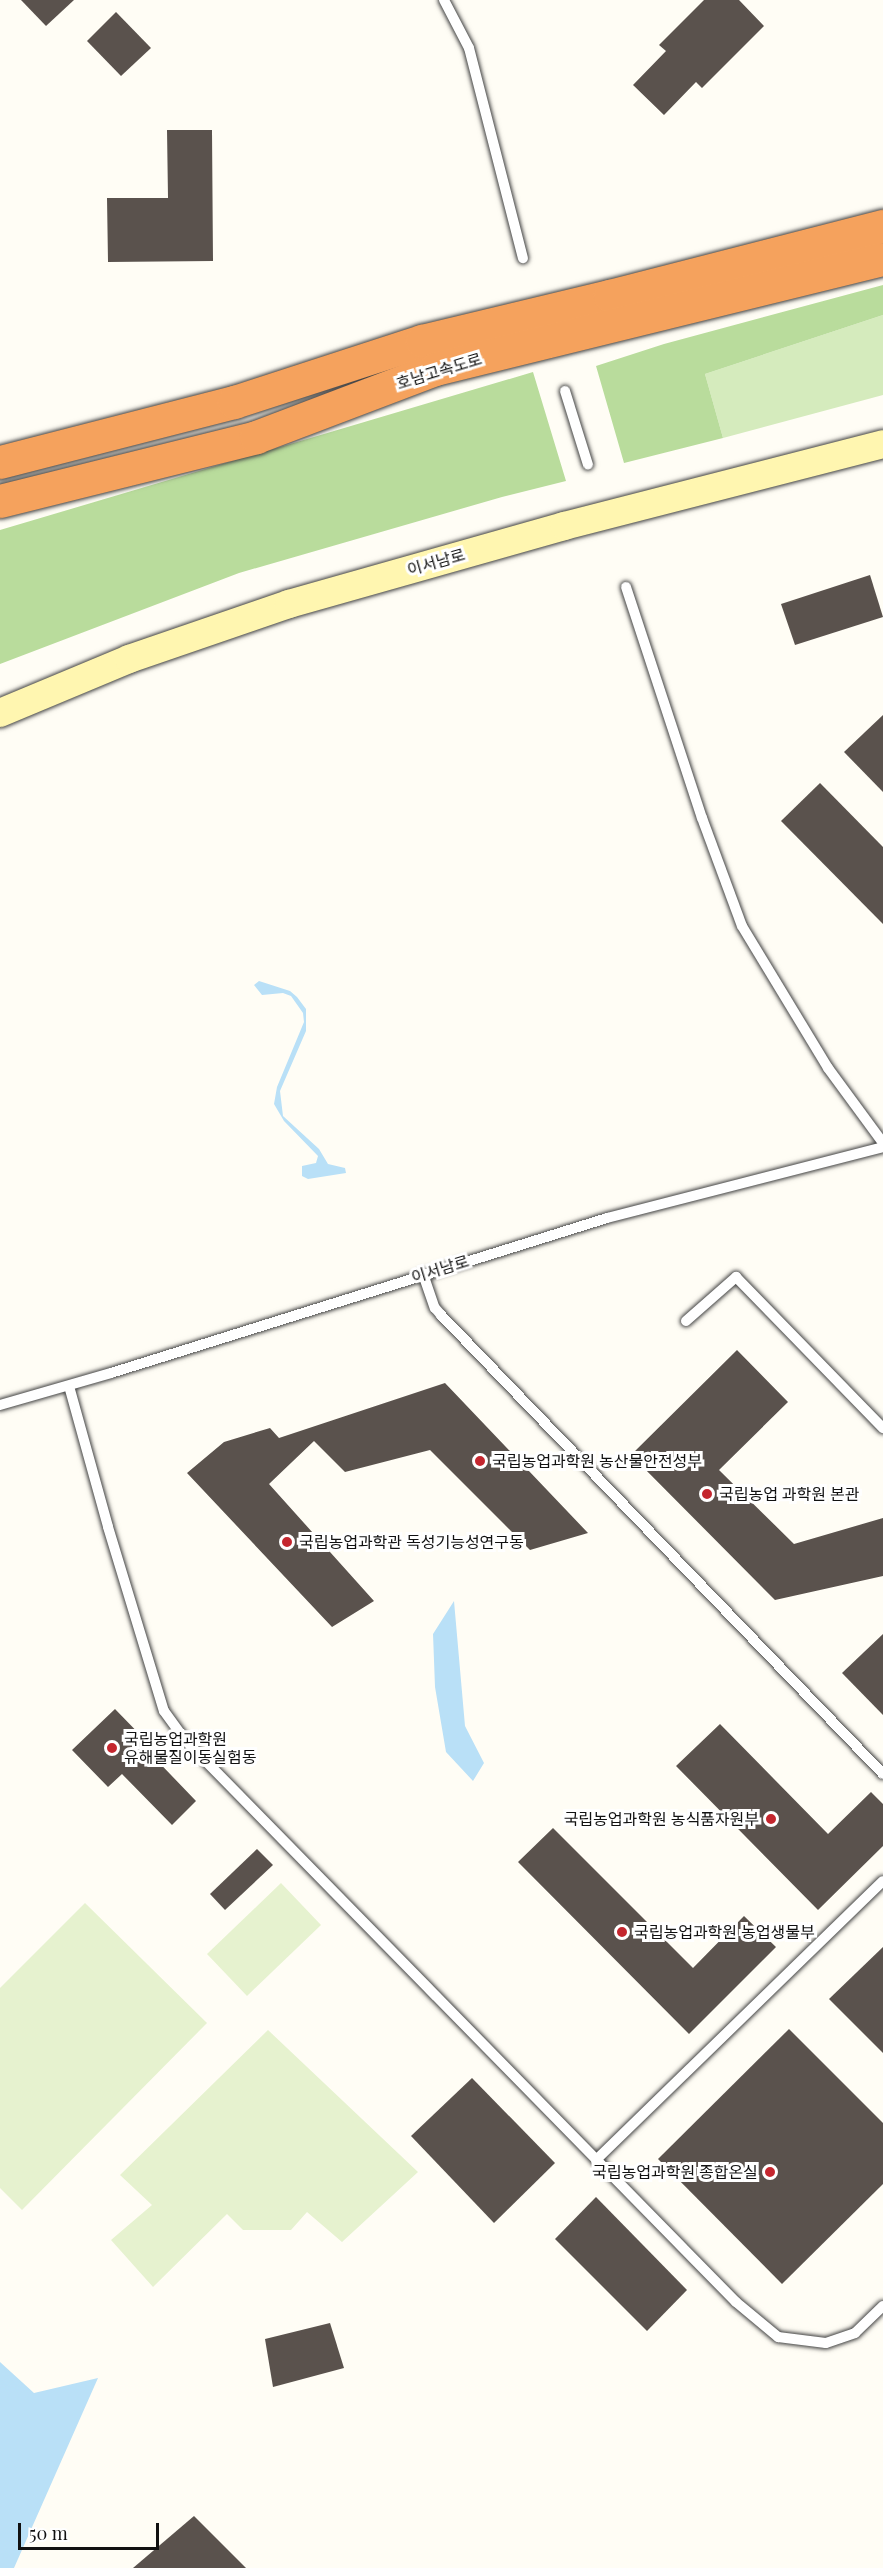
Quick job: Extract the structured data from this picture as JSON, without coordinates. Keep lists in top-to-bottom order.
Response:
{
  "streets": {
    "highway": ["호남고속도로"],
    "main road": ["이서남로"]
  },
  "places": [
    "국립농업과학원 농산물안전성부",
    "국립농업 과학원 본관",
    "국립농업과학관 독성기능성연구동",
    "국립농업과학원 유해물질이동실험동",
    "국립농업과학원 농식품자원부",
    "국립농업과학원 농업생물부",
    "국립농업과학원 종합온실"
  ],
  "scale_bar": "50 m"
}
